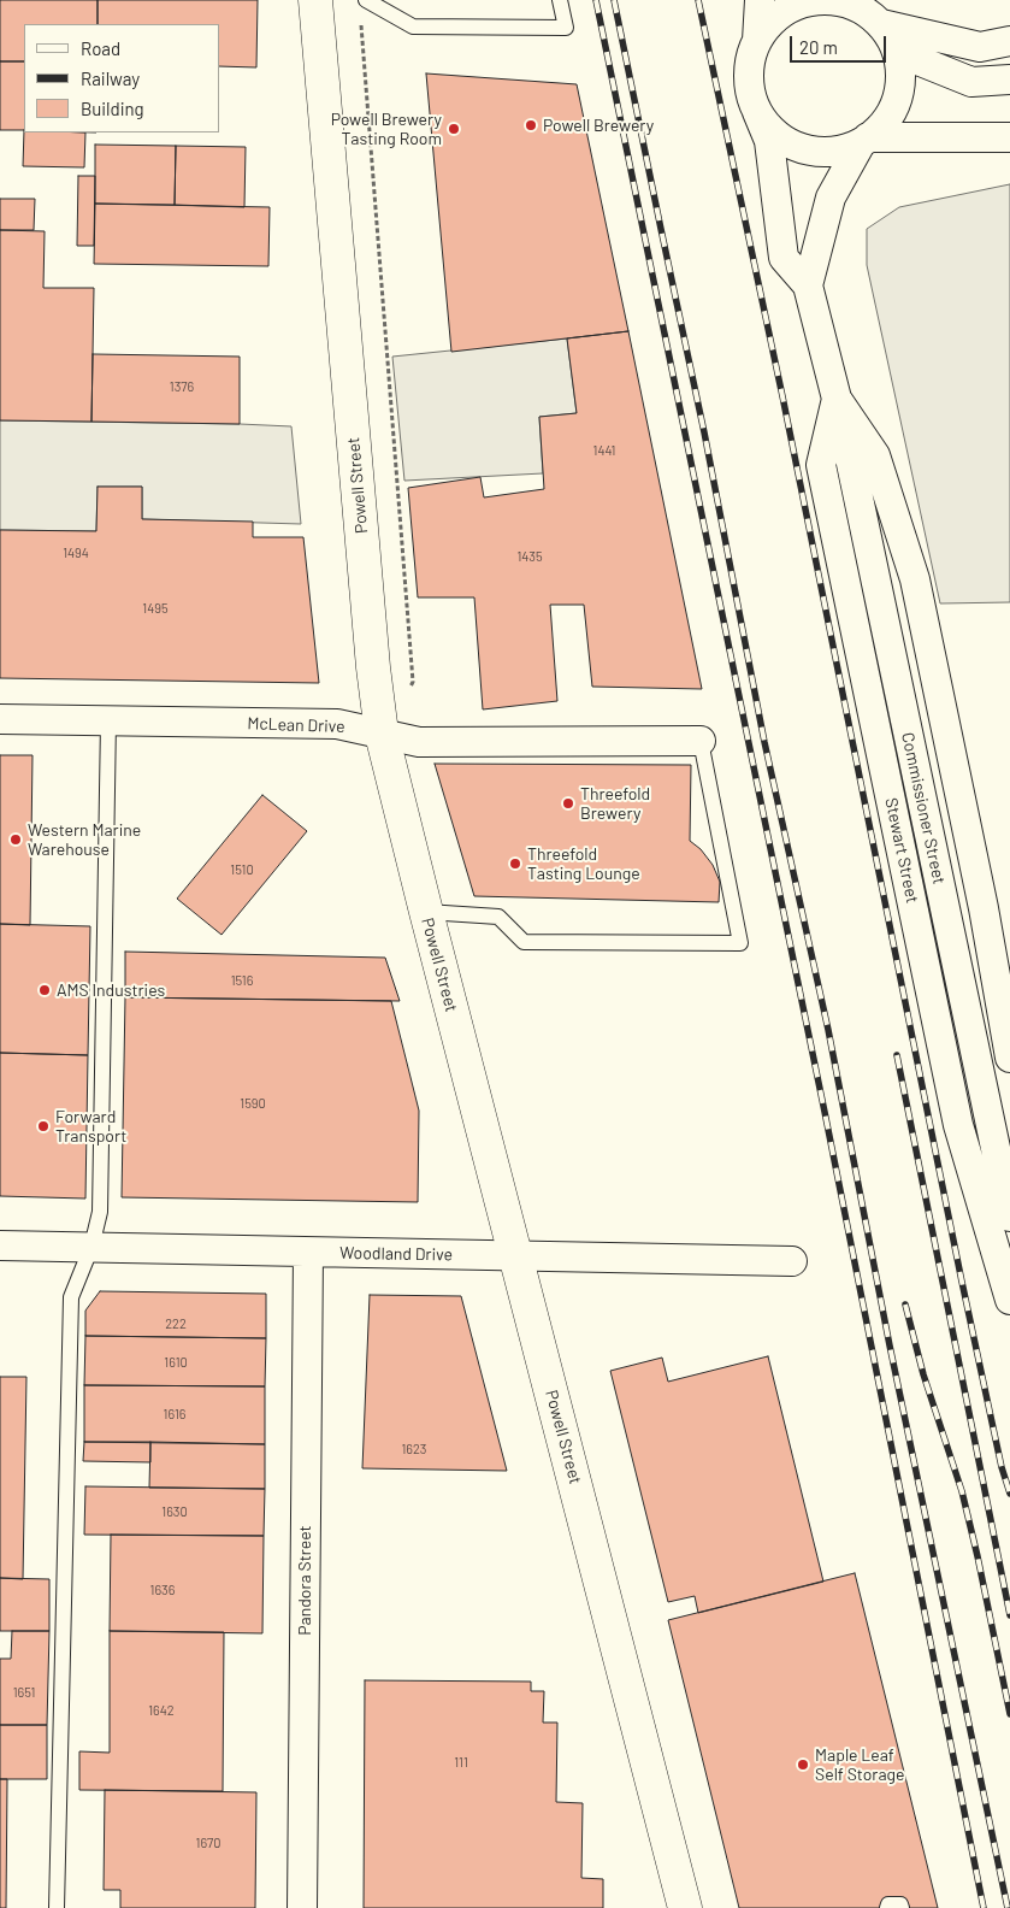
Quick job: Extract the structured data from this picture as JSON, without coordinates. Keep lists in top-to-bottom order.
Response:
{
  "streets": {
    "main road": ["Powell Street"],
    "street": [
      "McLean Drive",
      "Commissioner Street",
      "Stewart Street",
      "Woodland Drive",
      "Pandora Street"
    ]
  },
  "crossings": [
    ["Powell Street", "McLean Drive"],
    ["Powell Street", "Woodland Drive"],
    ["Commissioner Street", "Stewart Street"],
    ["Woodland Drive", "Pandora Street"]
  ],
  "places": [
    "Powell Brewery",
    "Powell Brewery Tasting Room",
    "Threefold Brewery",
    "Western Marine Warehouse",
    "Threefold Tasting Lounge",
    "AMS Industries",
    "Forward Transport",
    "Maple Leaf Self Storage"
  ],
  "house_numbers": [
    "1376",
    "1441",
    "1494",
    "1435",
    "1495",
    "1510",
    "1516",
    "1590",
    "222",
    "1610",
    "1616",
    "1623",
    "1630",
    "1636",
    "1651",
    "1642",
    "111",
    "1670"
  ],
  "legend": ["Road", "Railway", "Building"],
  "scale_bar": "20 m"
}
